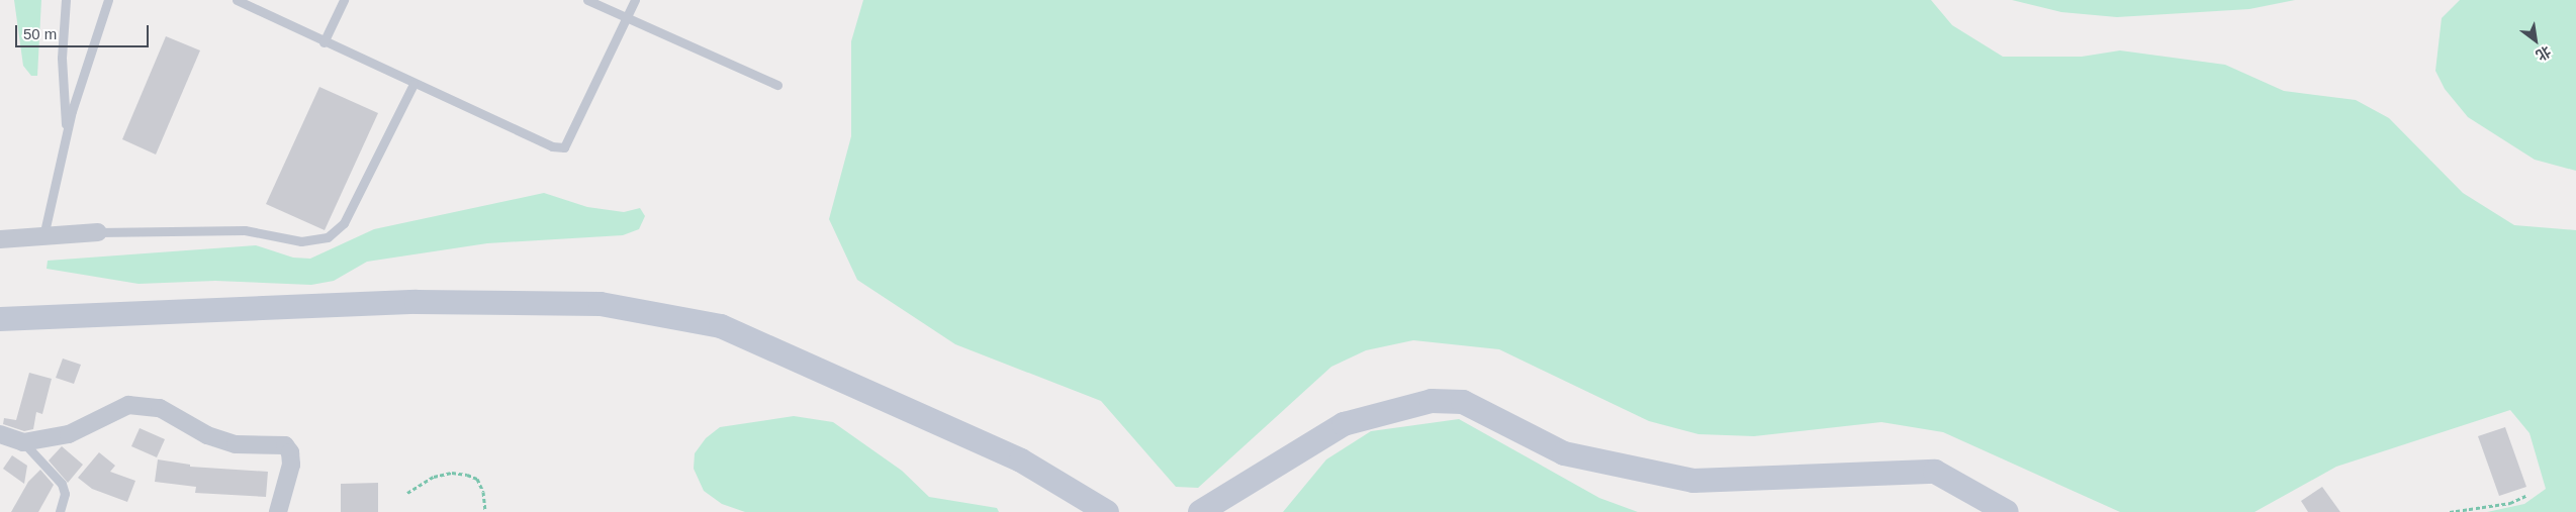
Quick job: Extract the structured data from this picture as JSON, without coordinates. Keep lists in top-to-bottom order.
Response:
{
  "scale_bar": "50 m",
  "north": "bottom right"
}
